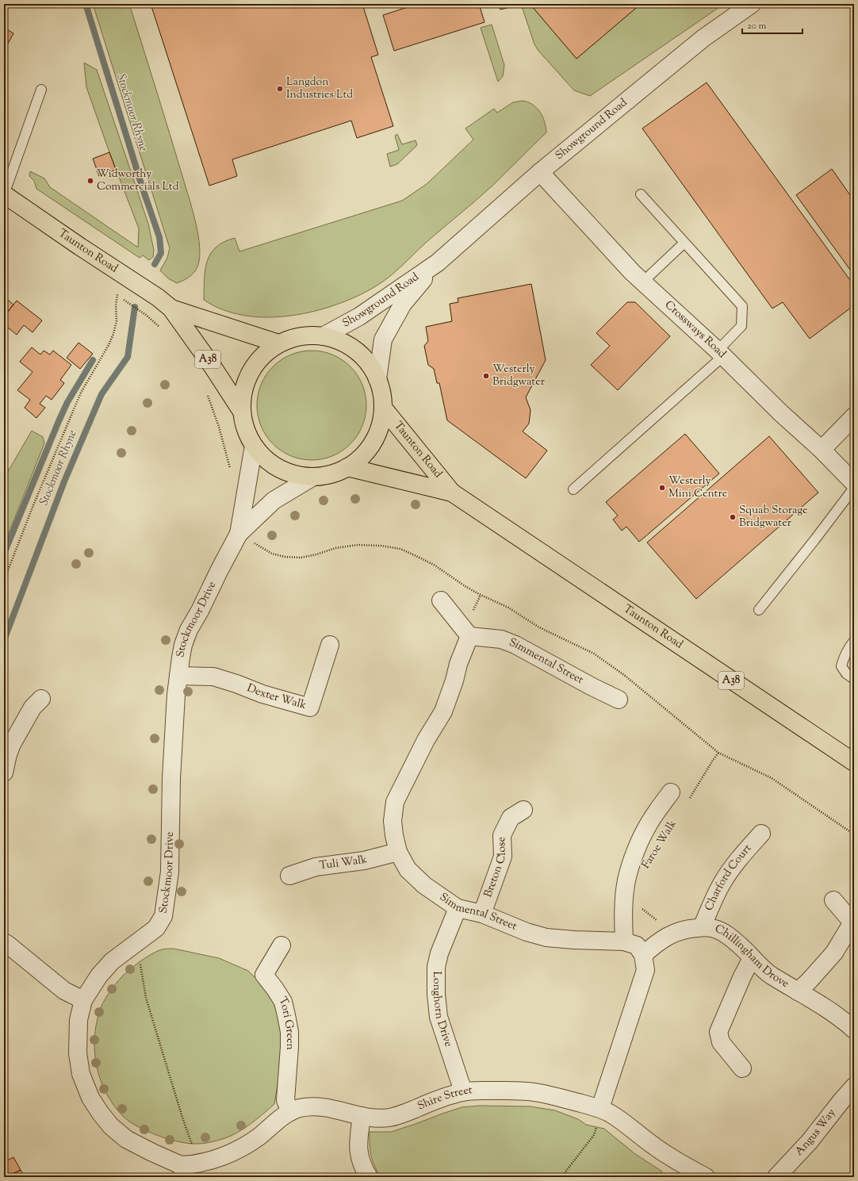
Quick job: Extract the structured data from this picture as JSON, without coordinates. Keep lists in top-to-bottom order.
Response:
{
  "streets": {
    "main road": ["Taunton Road", "A38"],
    "street": [
      "Showground Road",
      "Crossways Road",
      "Stockmoor Drive",
      "Simmental Street",
      "Dexter Walk",
      "Faroe Walk",
      "Tuli Walk",
      "Breton Close",
      "Charford Court",
      "Chillingham Drove",
      "Longhorn Drive",
      "Tori Green",
      "Shire Street",
      "Angus Way"
    ]
  },
  "crossings": [
    ["Showground Road", "Crossways Road"],
    ["Showground Road", "A38"],
    ["Taunton Road", "A38"],
    ["A38", "Stockmoor Drive"],
    ["Stockmoor Drive", "Dexter Walk"],
    ["Stockmoor Drive", "Shire Street"],
    ["Simmental Street", "Faroe Walk"],
    ["Simmental Street", "Tuli Walk"],
    ["Simmental Street", "Breton Close"],
    ["Simmental Street", "Chillingham Drove"],
    ["Simmental Street", "Longhorn Drive"],
    ["Charford Court", "Chillingham Drove"],
    ["Longhorn Drive", "Shire Street"],
    ["Tori Green", "Shire Street"]
  ],
  "water": ["Stockmoor Rhyne"],
  "places": [
    "Langdon Industries Ltd",
    "Widworthy Commercials Ltd",
    "Westerly Bridgwater",
    "Westerly Mini Centre",
    "Squab Storage Bridgwater"
  ],
  "scale_bar": "20 m"
}
